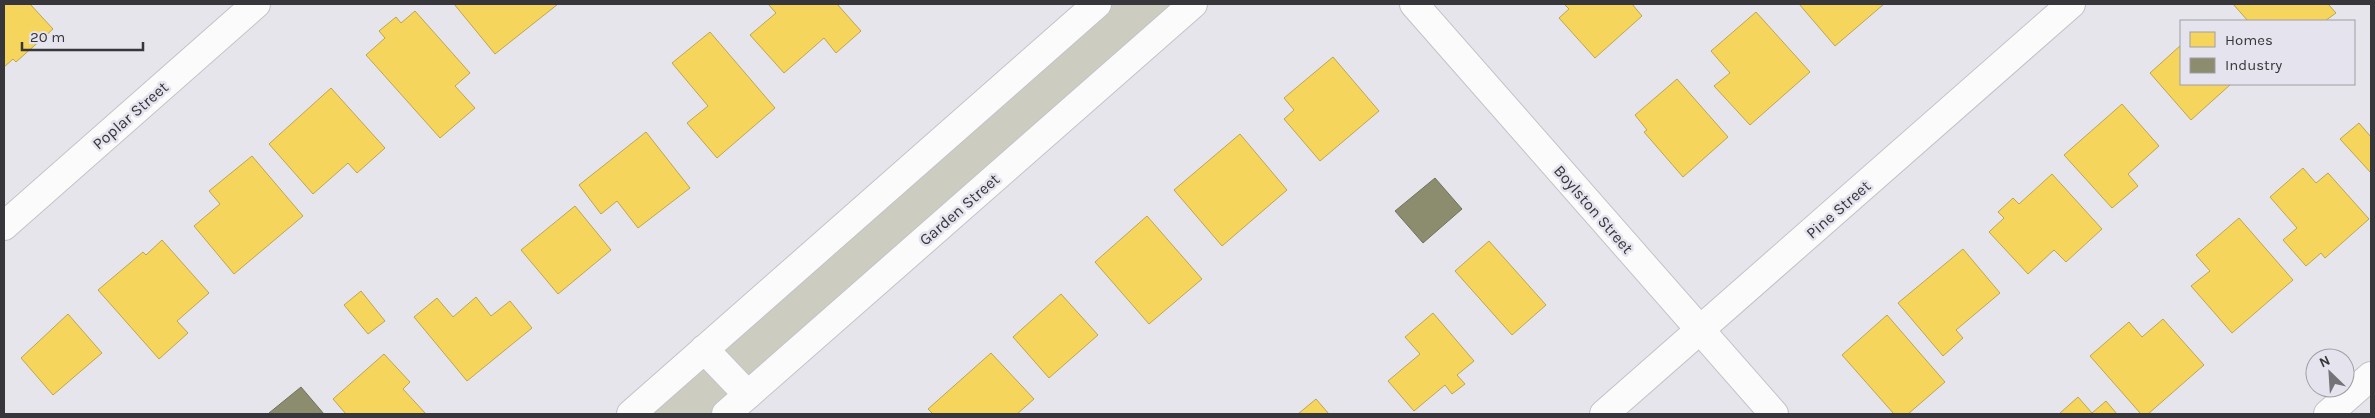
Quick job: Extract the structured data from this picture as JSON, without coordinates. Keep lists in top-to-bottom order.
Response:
{
  "streets": {
    "street": [
      "Poplar Street",
      "Garden Street",
      "Boylston Street",
      "Pine Street"
    ]
  },
  "crossings": [
    ["Boylston Street", "Pine Street"]
  ],
  "legend": ["Homes", "Industry"],
  "scale_bar": "20 m",
  "north": "top left"
}
